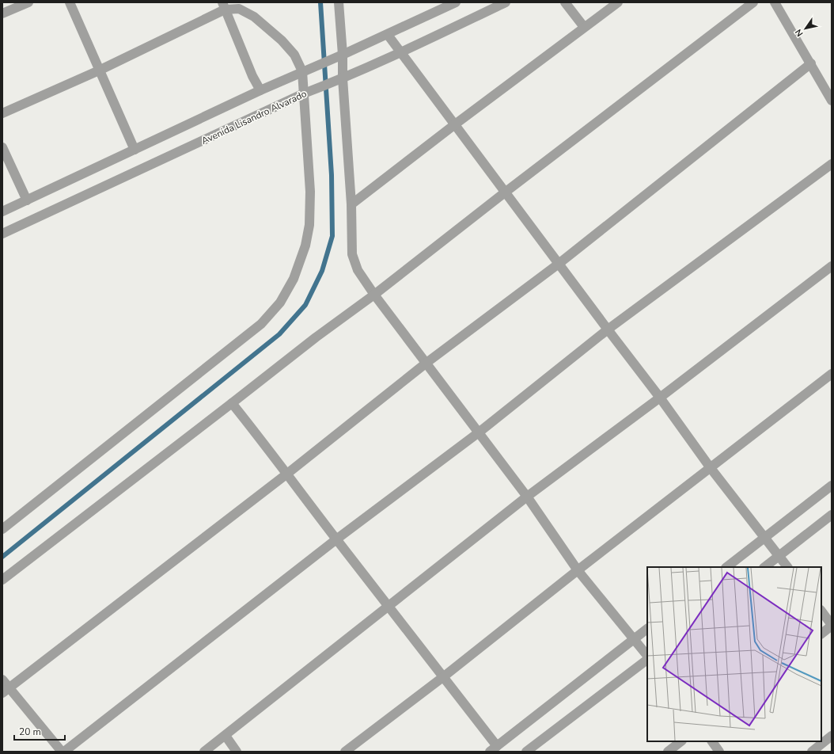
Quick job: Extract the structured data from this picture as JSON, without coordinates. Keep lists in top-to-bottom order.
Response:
{
  "streets": {
    "street": ["Avenida Lisandro Alvarado"]
  },
  "scale_bar": "20 m",
  "north": "bottom left"
}
